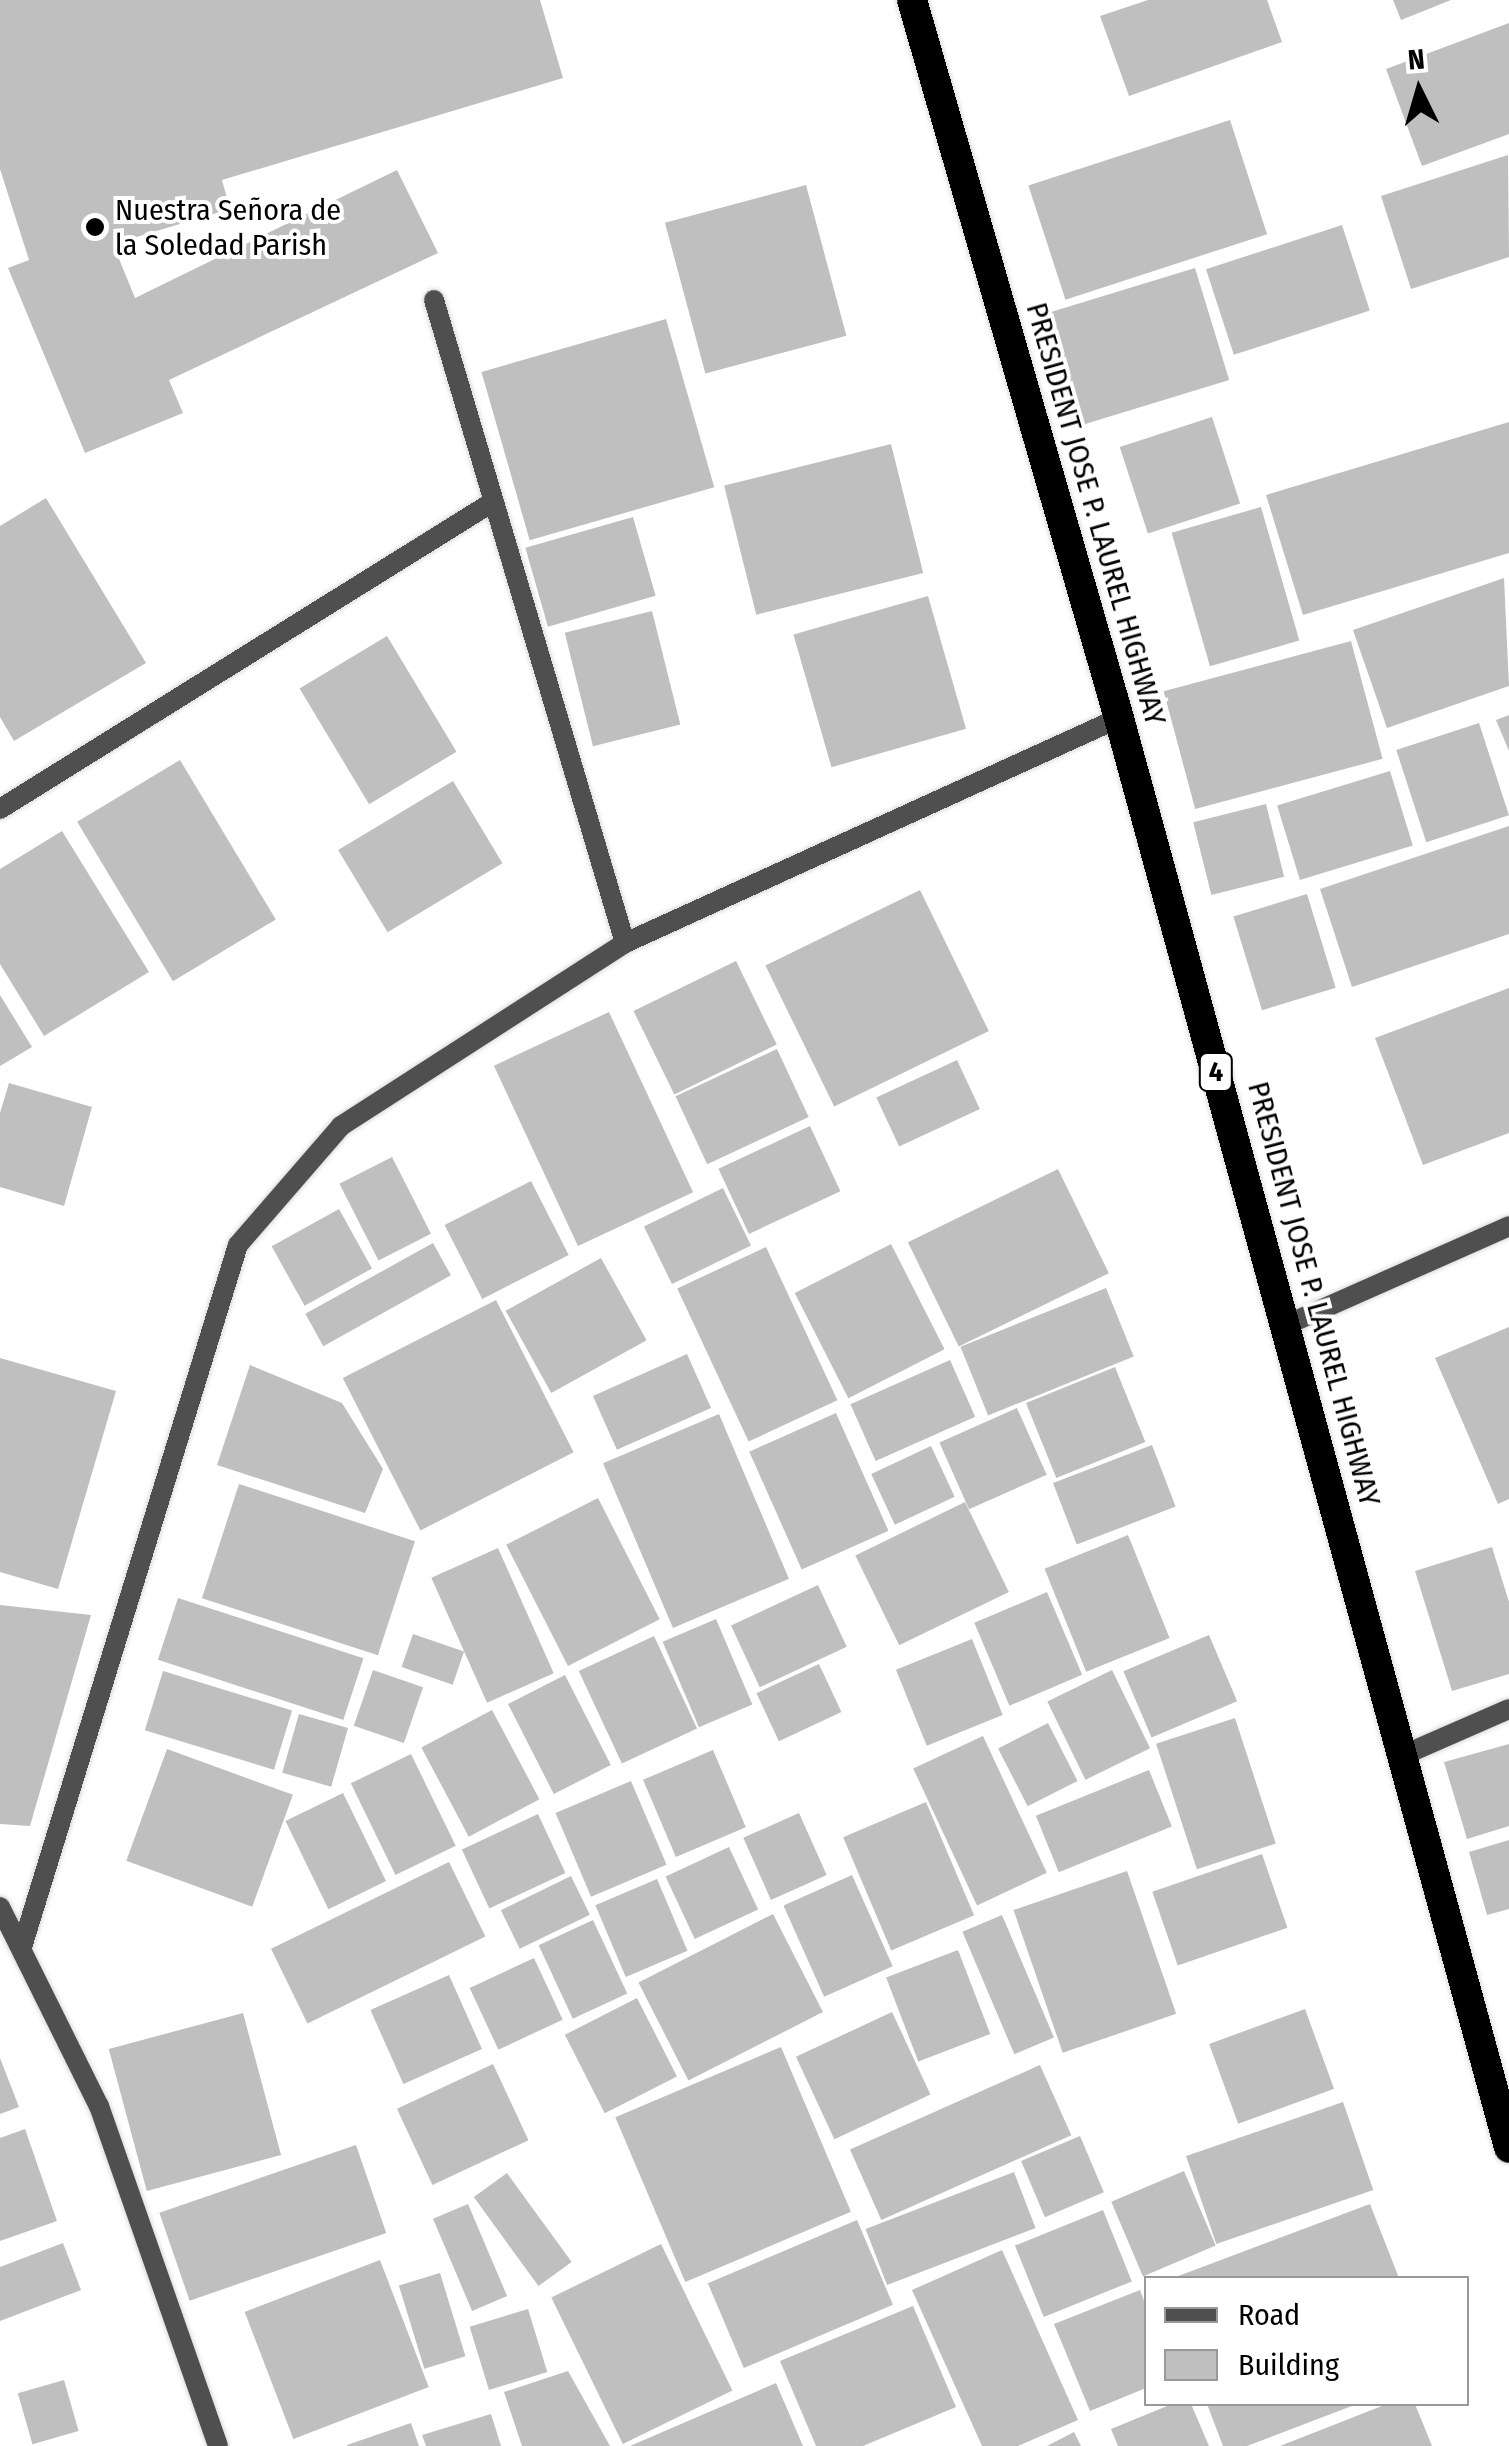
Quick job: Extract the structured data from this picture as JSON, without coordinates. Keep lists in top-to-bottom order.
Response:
{
  "streets": {
    "highway": ["PRESIDENT JOSE P. LAUREL HIGHWAY", "4"]
  },
  "places": ["Nuestra Señora de la Soledad Parish"],
  "legend": ["Road", "Building"],
  "north": "top"
}
